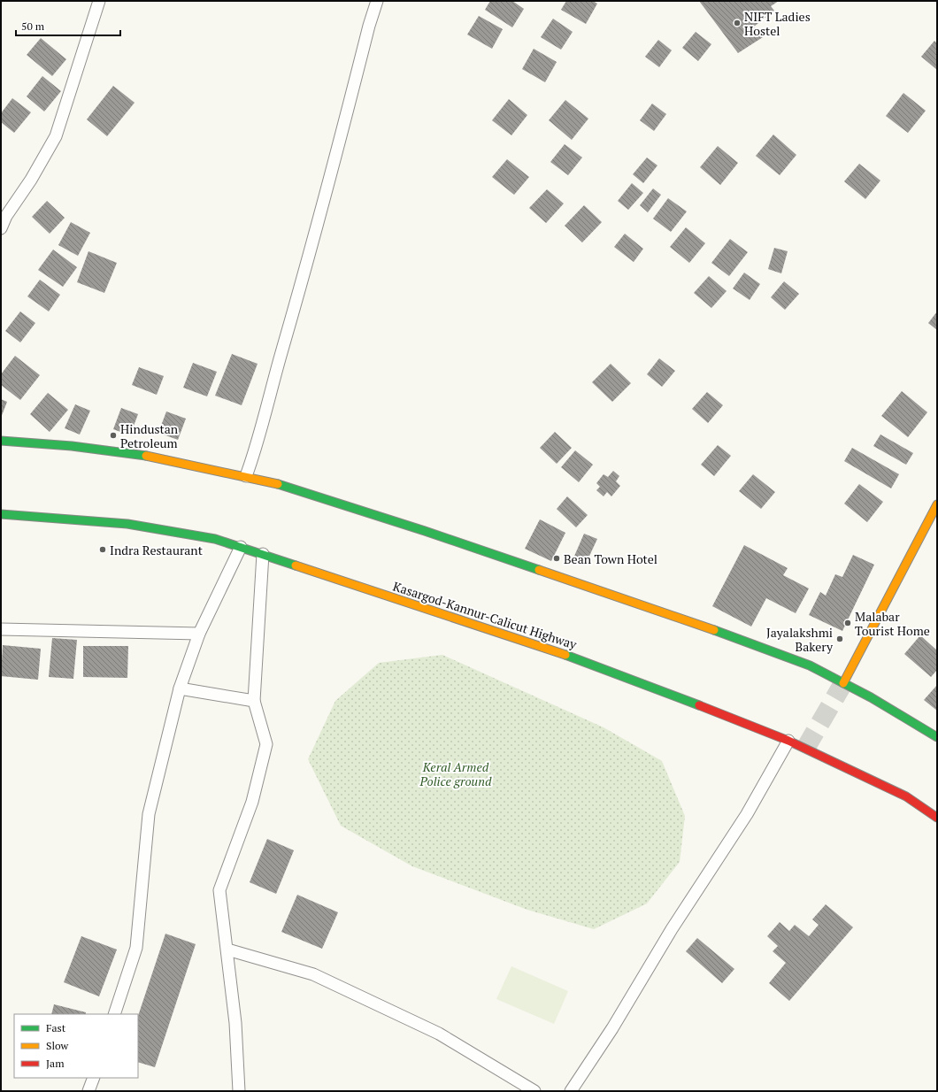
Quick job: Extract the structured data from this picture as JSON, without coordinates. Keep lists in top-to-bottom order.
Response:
{
  "streets": {
    "main road": ["Kasargod-Kannur-Calicut Highway"]
  },
  "parks": ["Keral Armed Police ground"],
  "places": [
    "NIFT Ladies Hostel",
    "Hindustan Petroleum",
    "Indra Restaurant",
    "Bean Town Hotel",
    "Malabar Tourist Home",
    "Jayalakshmi Bakery"
  ],
  "legend": ["Fast", "Slow", "Jam"],
  "scale_bar": "50 m"
}
